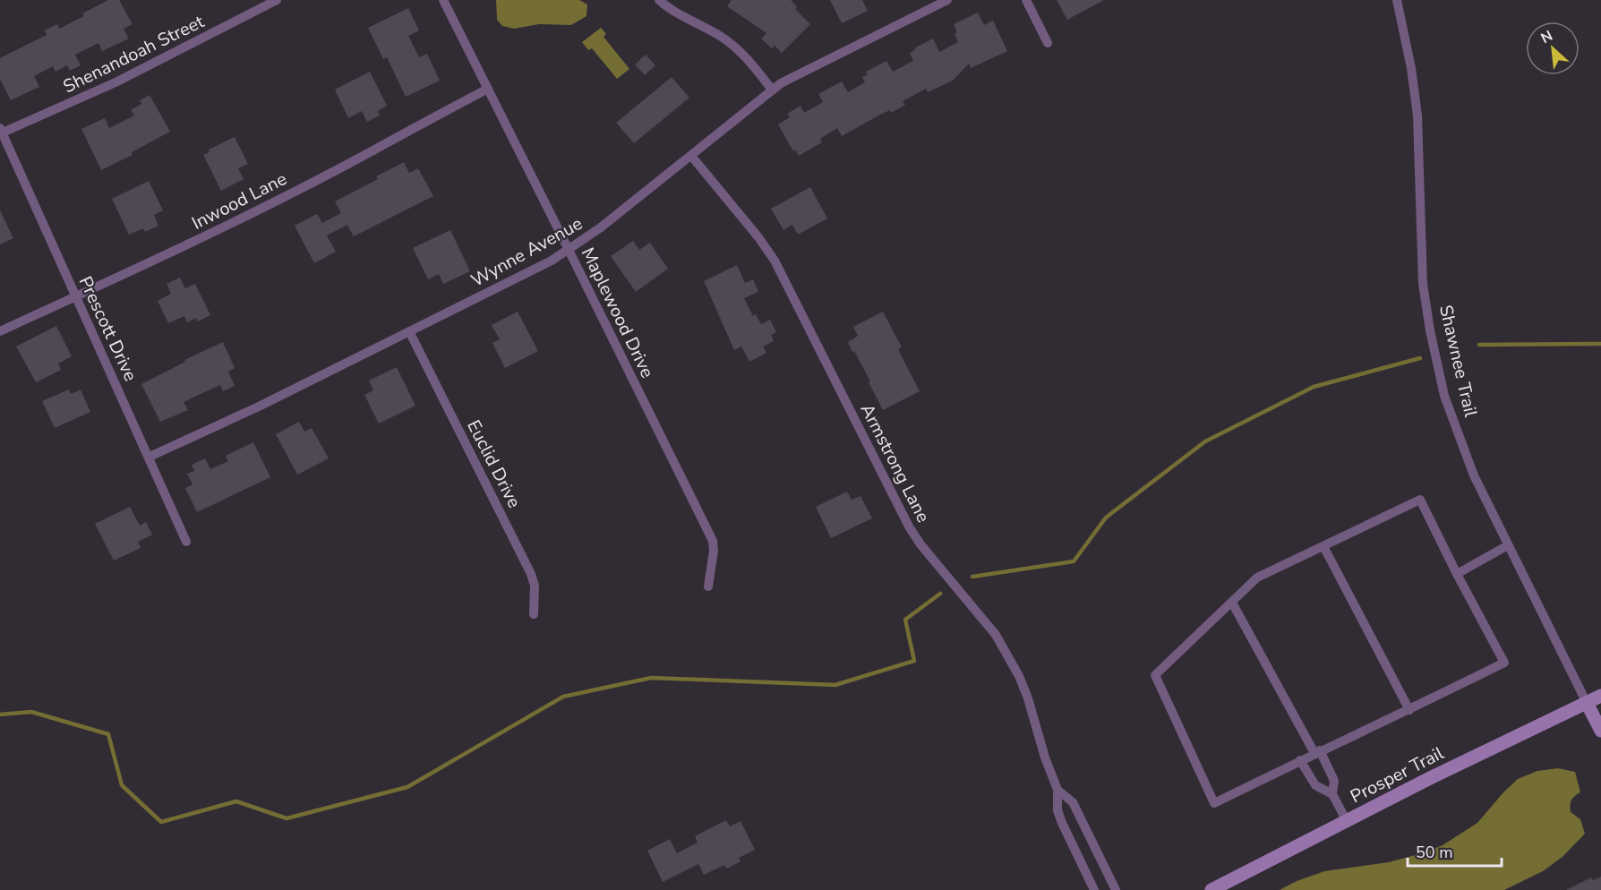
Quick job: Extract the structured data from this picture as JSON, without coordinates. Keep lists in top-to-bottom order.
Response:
{
  "streets": {
    "street": [
      "Shenandoah Street",
      "Inwood Lane",
      "Wynne Avenue",
      "Maplewood Drive",
      "Prescott Drive",
      "Shawnee Trail",
      "Armstrong Lane",
      "Euclid Drive",
      "Prosper Trail"
    ]
  },
  "crossings": [
    ["Shenandoah Street", "Prescott Drive"],
    ["Inwood Lane", "Maplewood Drive"],
    ["Inwood Lane", "Prescott Drive"],
    ["Wynne Avenue", "Maplewood Drive"],
    ["Wynne Avenue", "Prescott Drive"],
    ["Wynne Avenue", "Armstrong Lane"],
    ["Wynne Avenue", "Euclid Drive"],
    ["Shawnee Trail", "Prosper Trail"]
  ],
  "scale_bar": "50 m",
  "north": "top left"
}
